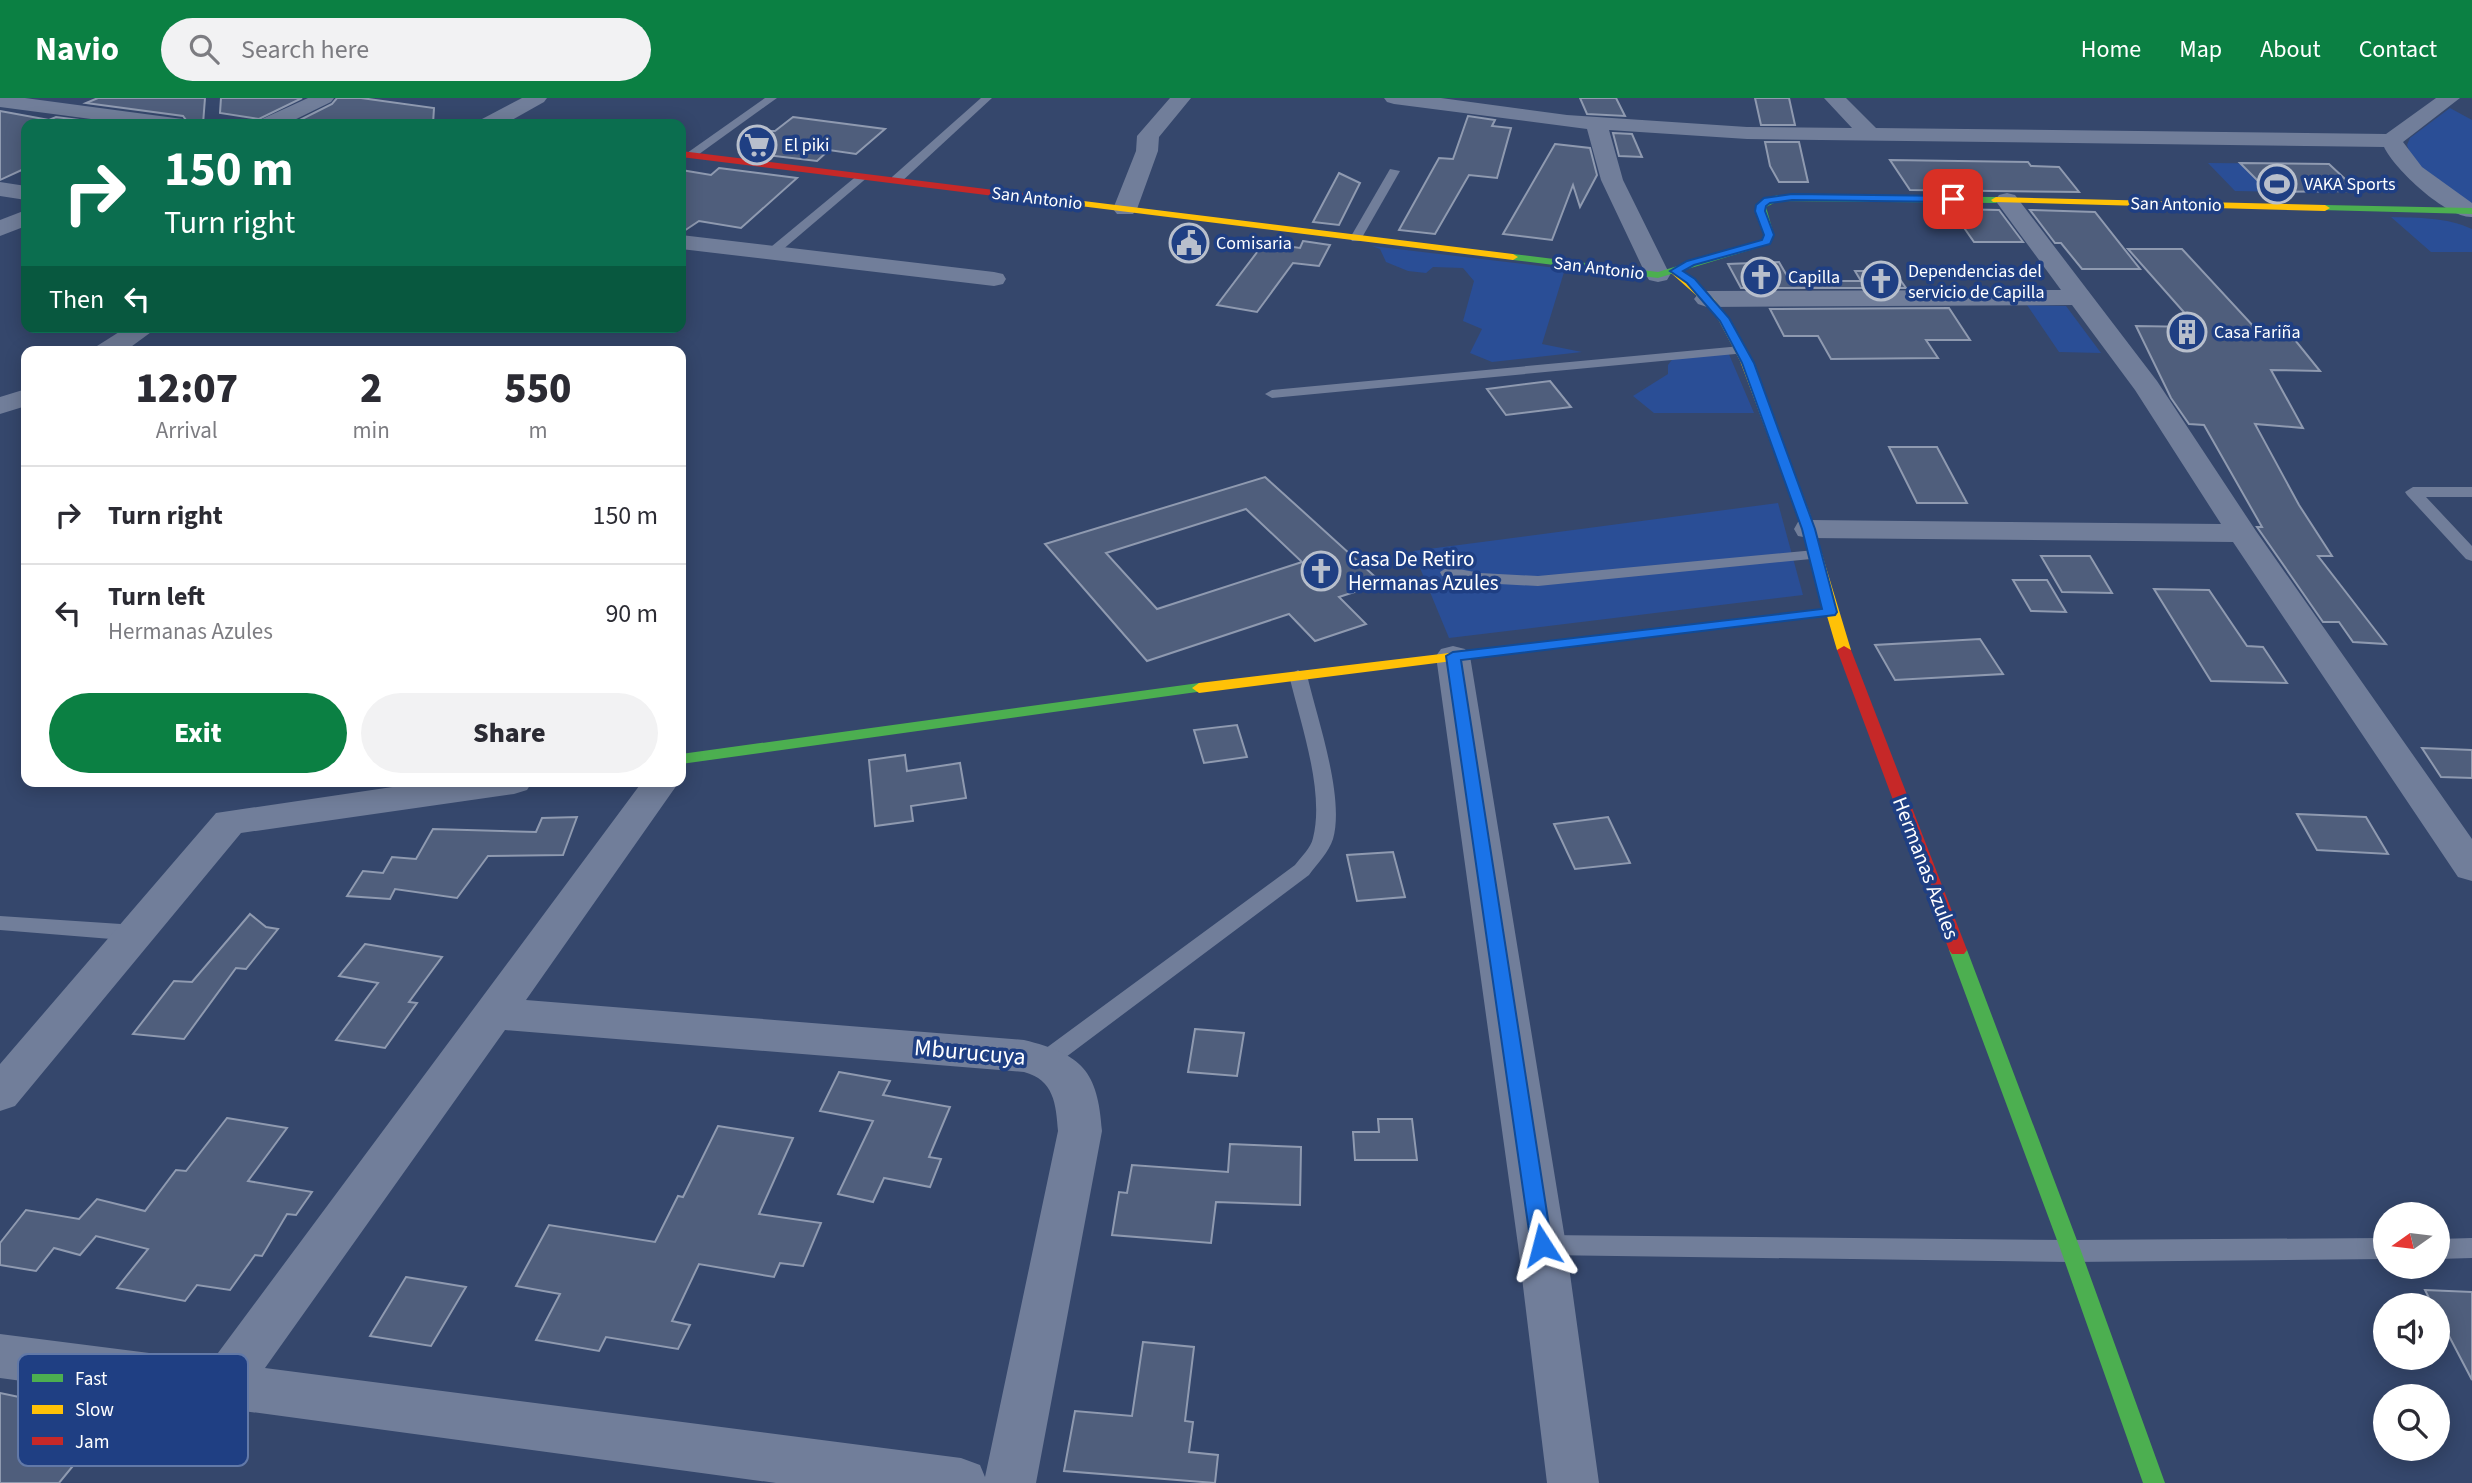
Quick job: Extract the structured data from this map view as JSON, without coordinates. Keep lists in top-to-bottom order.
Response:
{
  "streets": {
    "street": ["San Antonio", "Hermanas Azules", "Mburucuya"]
  },
  "crossings": [
    ["San Antonio", "Hermanas Azules"]
  ],
  "places": {
    "supermarket": ["El piki"],
    "sports": ["VAKA Sports"],
    "public building": ["Comisaria"],
    "church": ["Capilla", "Dependencias del servicio de Capilla", "Casa De Retiro Hermanas Azules"],
    "building": ["Casa Fariña"]
  },
  "legend": ["Fast", "Slow", "Jam"],
  "north": "left",
  "page": {
    "header": "Navio",
    "search": "Search here",
    "nav": [
      "Home",
      "Map",
      "About",
      "Contact"
    ],
    "turn": ["150 m", "Turn right"],
    "then": "Then",
    "eta": [
      "12:07",
      "Arrival",
      "2",
      "min",
      "550",
      "m"
    ],
    "list": [
      {
        "name": "Turn right",
        "value": "150 m"
      },
      {
        "name": "Turn left",
        "note": "Hermanas Azules",
        "value": "90 m"
      }
    ],
    "buttons": ["Exit", "Share"]
  }
}
